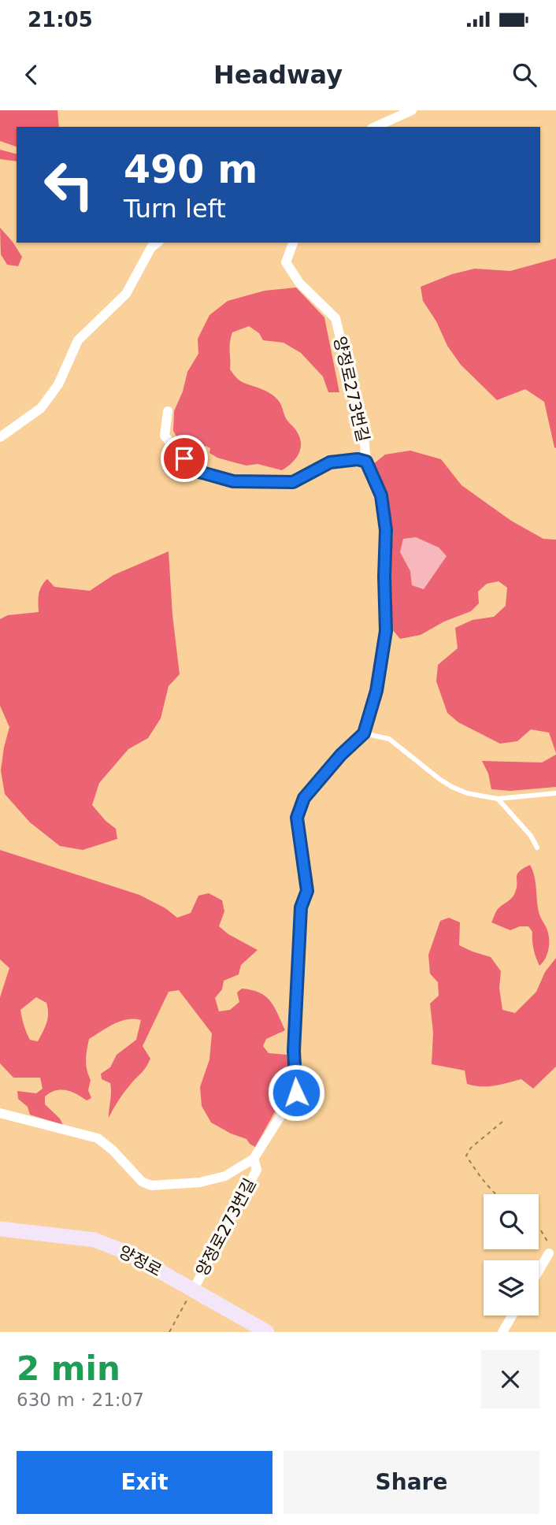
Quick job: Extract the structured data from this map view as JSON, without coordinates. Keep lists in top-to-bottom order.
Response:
{
  "streets": {
    "main road": ["양정로"],
    "street": ["양정로273번길"]
  },
  "crossings": [
    ["양정로273번길", "양정로"]
  ],
  "page": {
    "status": "21:05",
    "header": "Headway",
    "turn": ["490 m", "Turn left"],
    "heading": ["2 min", "630 m · 21:07"],
    "buttons": ["Exit", "Share"]
  }
}
